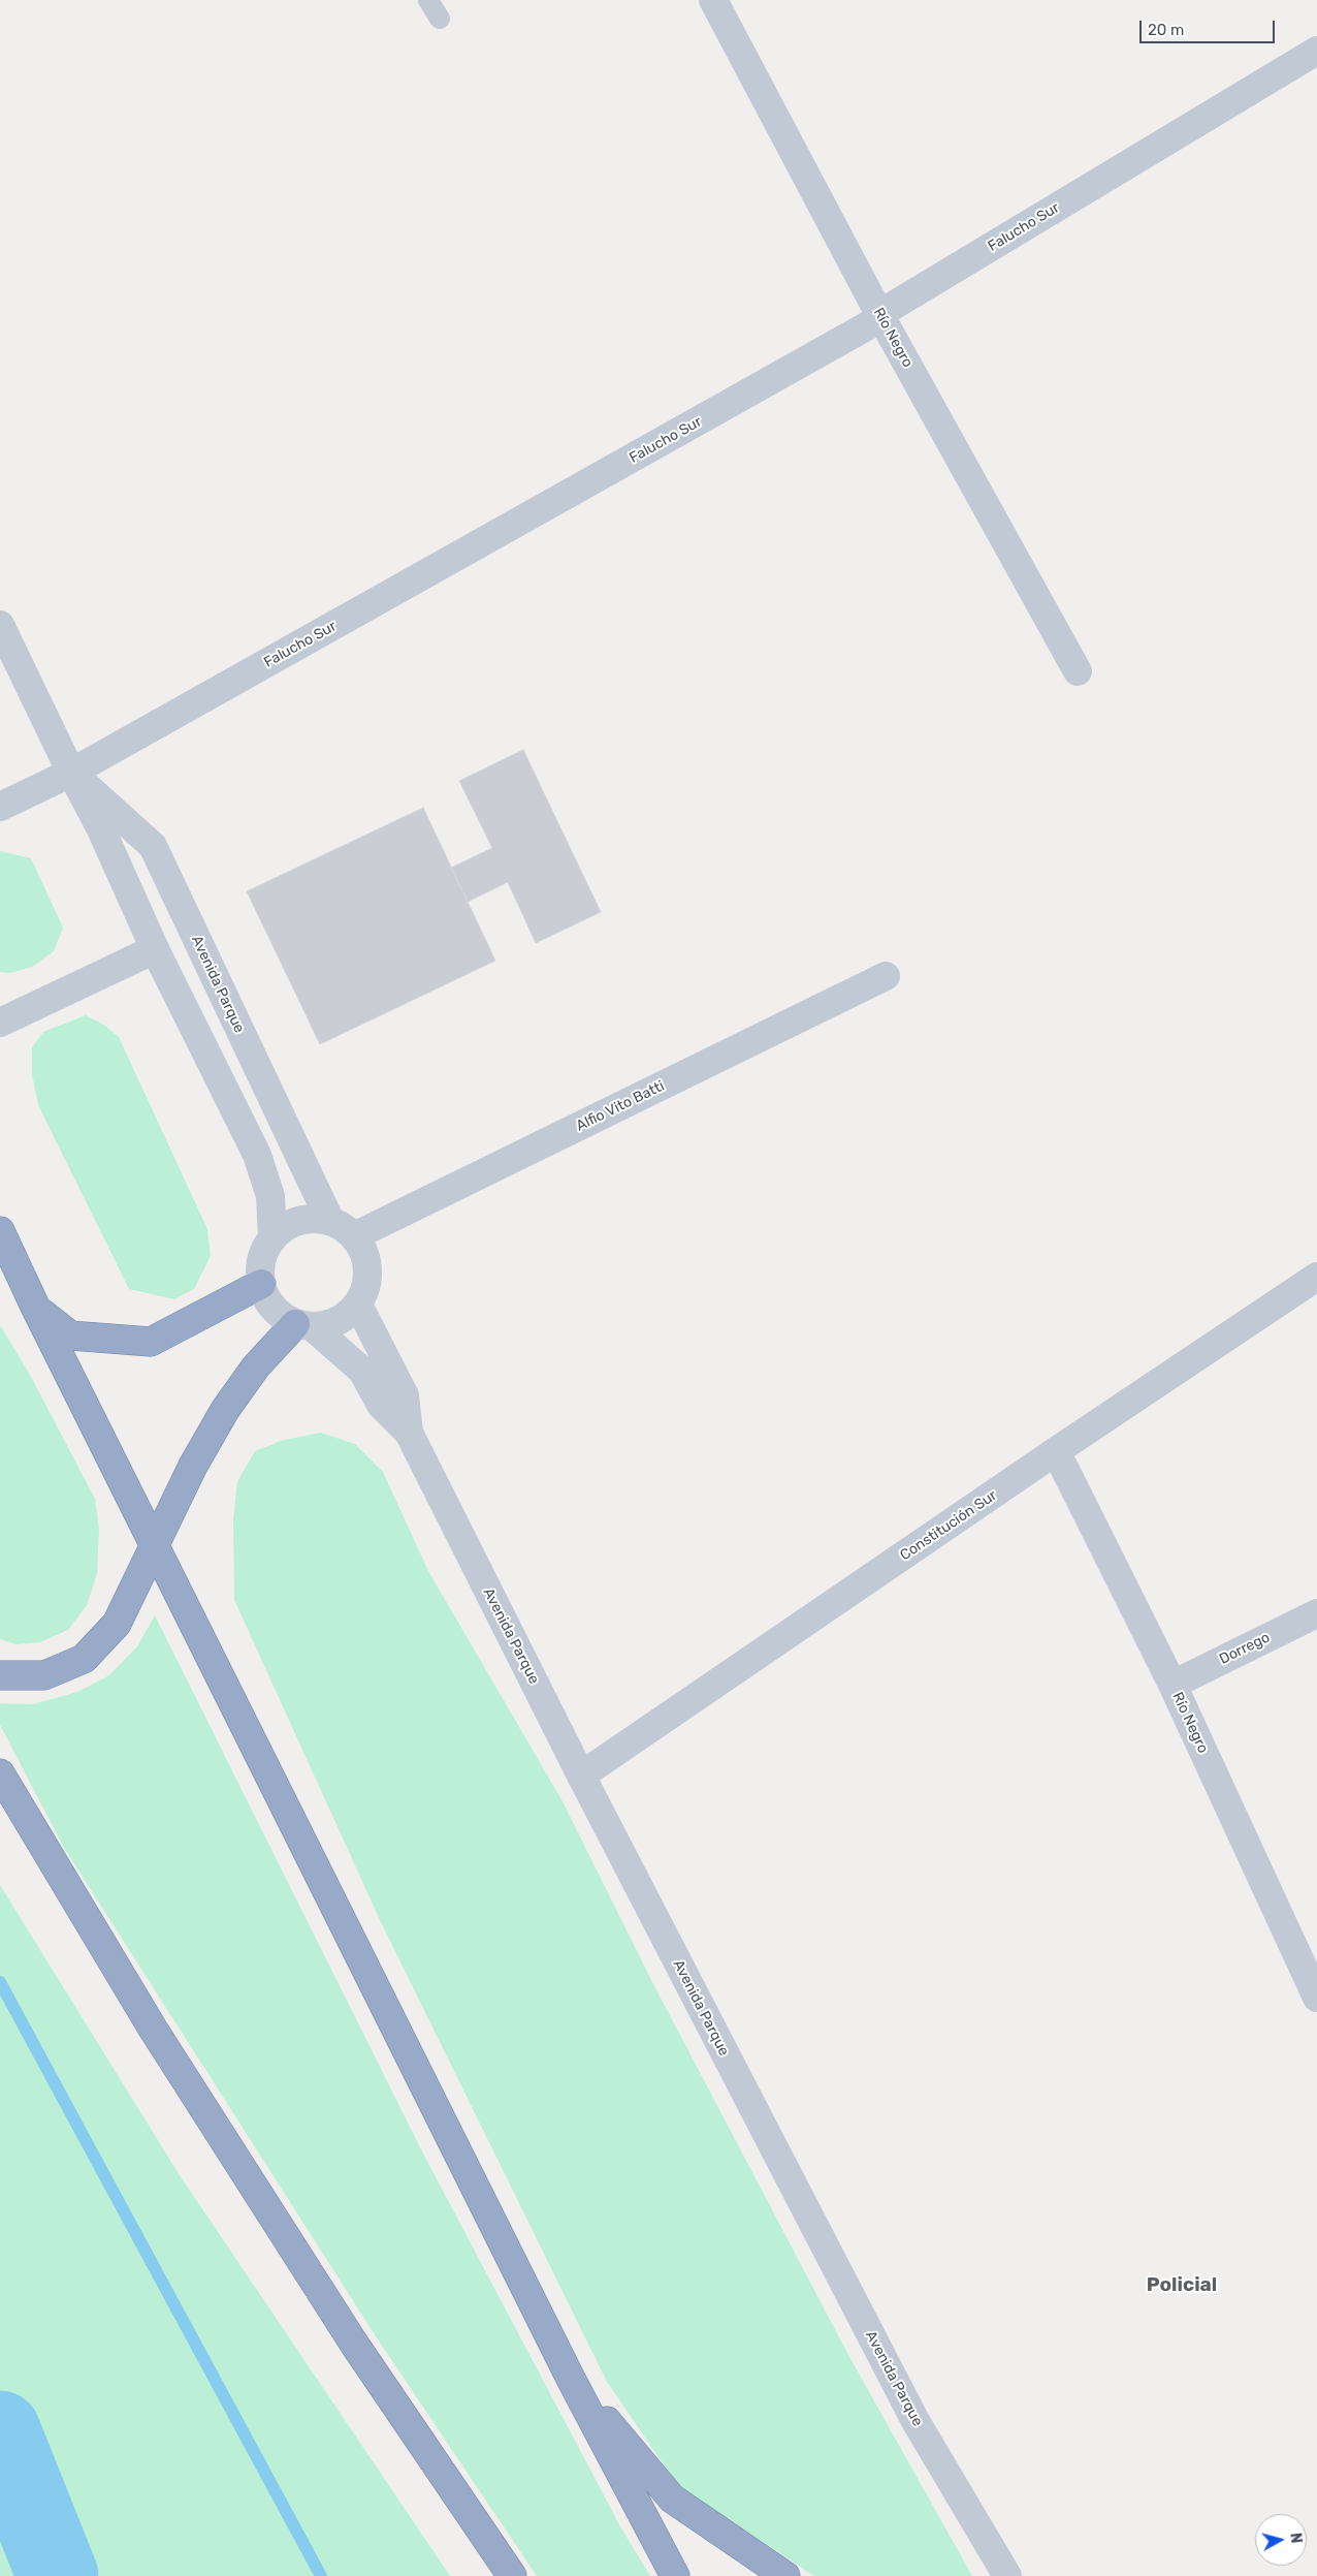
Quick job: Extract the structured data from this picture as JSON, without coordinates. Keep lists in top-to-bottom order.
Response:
{
  "streets": {
    "street": [
      "Falucho Sur",
      "Río Negro",
      "Avenida Parque",
      "Alfio Vito Batti",
      "Constitución Sur",
      "Dorrego"
    ]
  },
  "crossings": [
    ["Falucho Sur", "Río Negro"],
    ["Falucho Sur", "Avenida Parque"],
    ["Río Negro", "Constitución Sur"],
    ["Río Negro", "Dorrego"],
    ["Avenida Parque", "Alfio Vito Batti"],
    ["Avenida Parque", "Constitución Sur"]
  ],
  "districts": ["Policial"],
  "scale_bar": "20 m",
  "north": "right"
}
